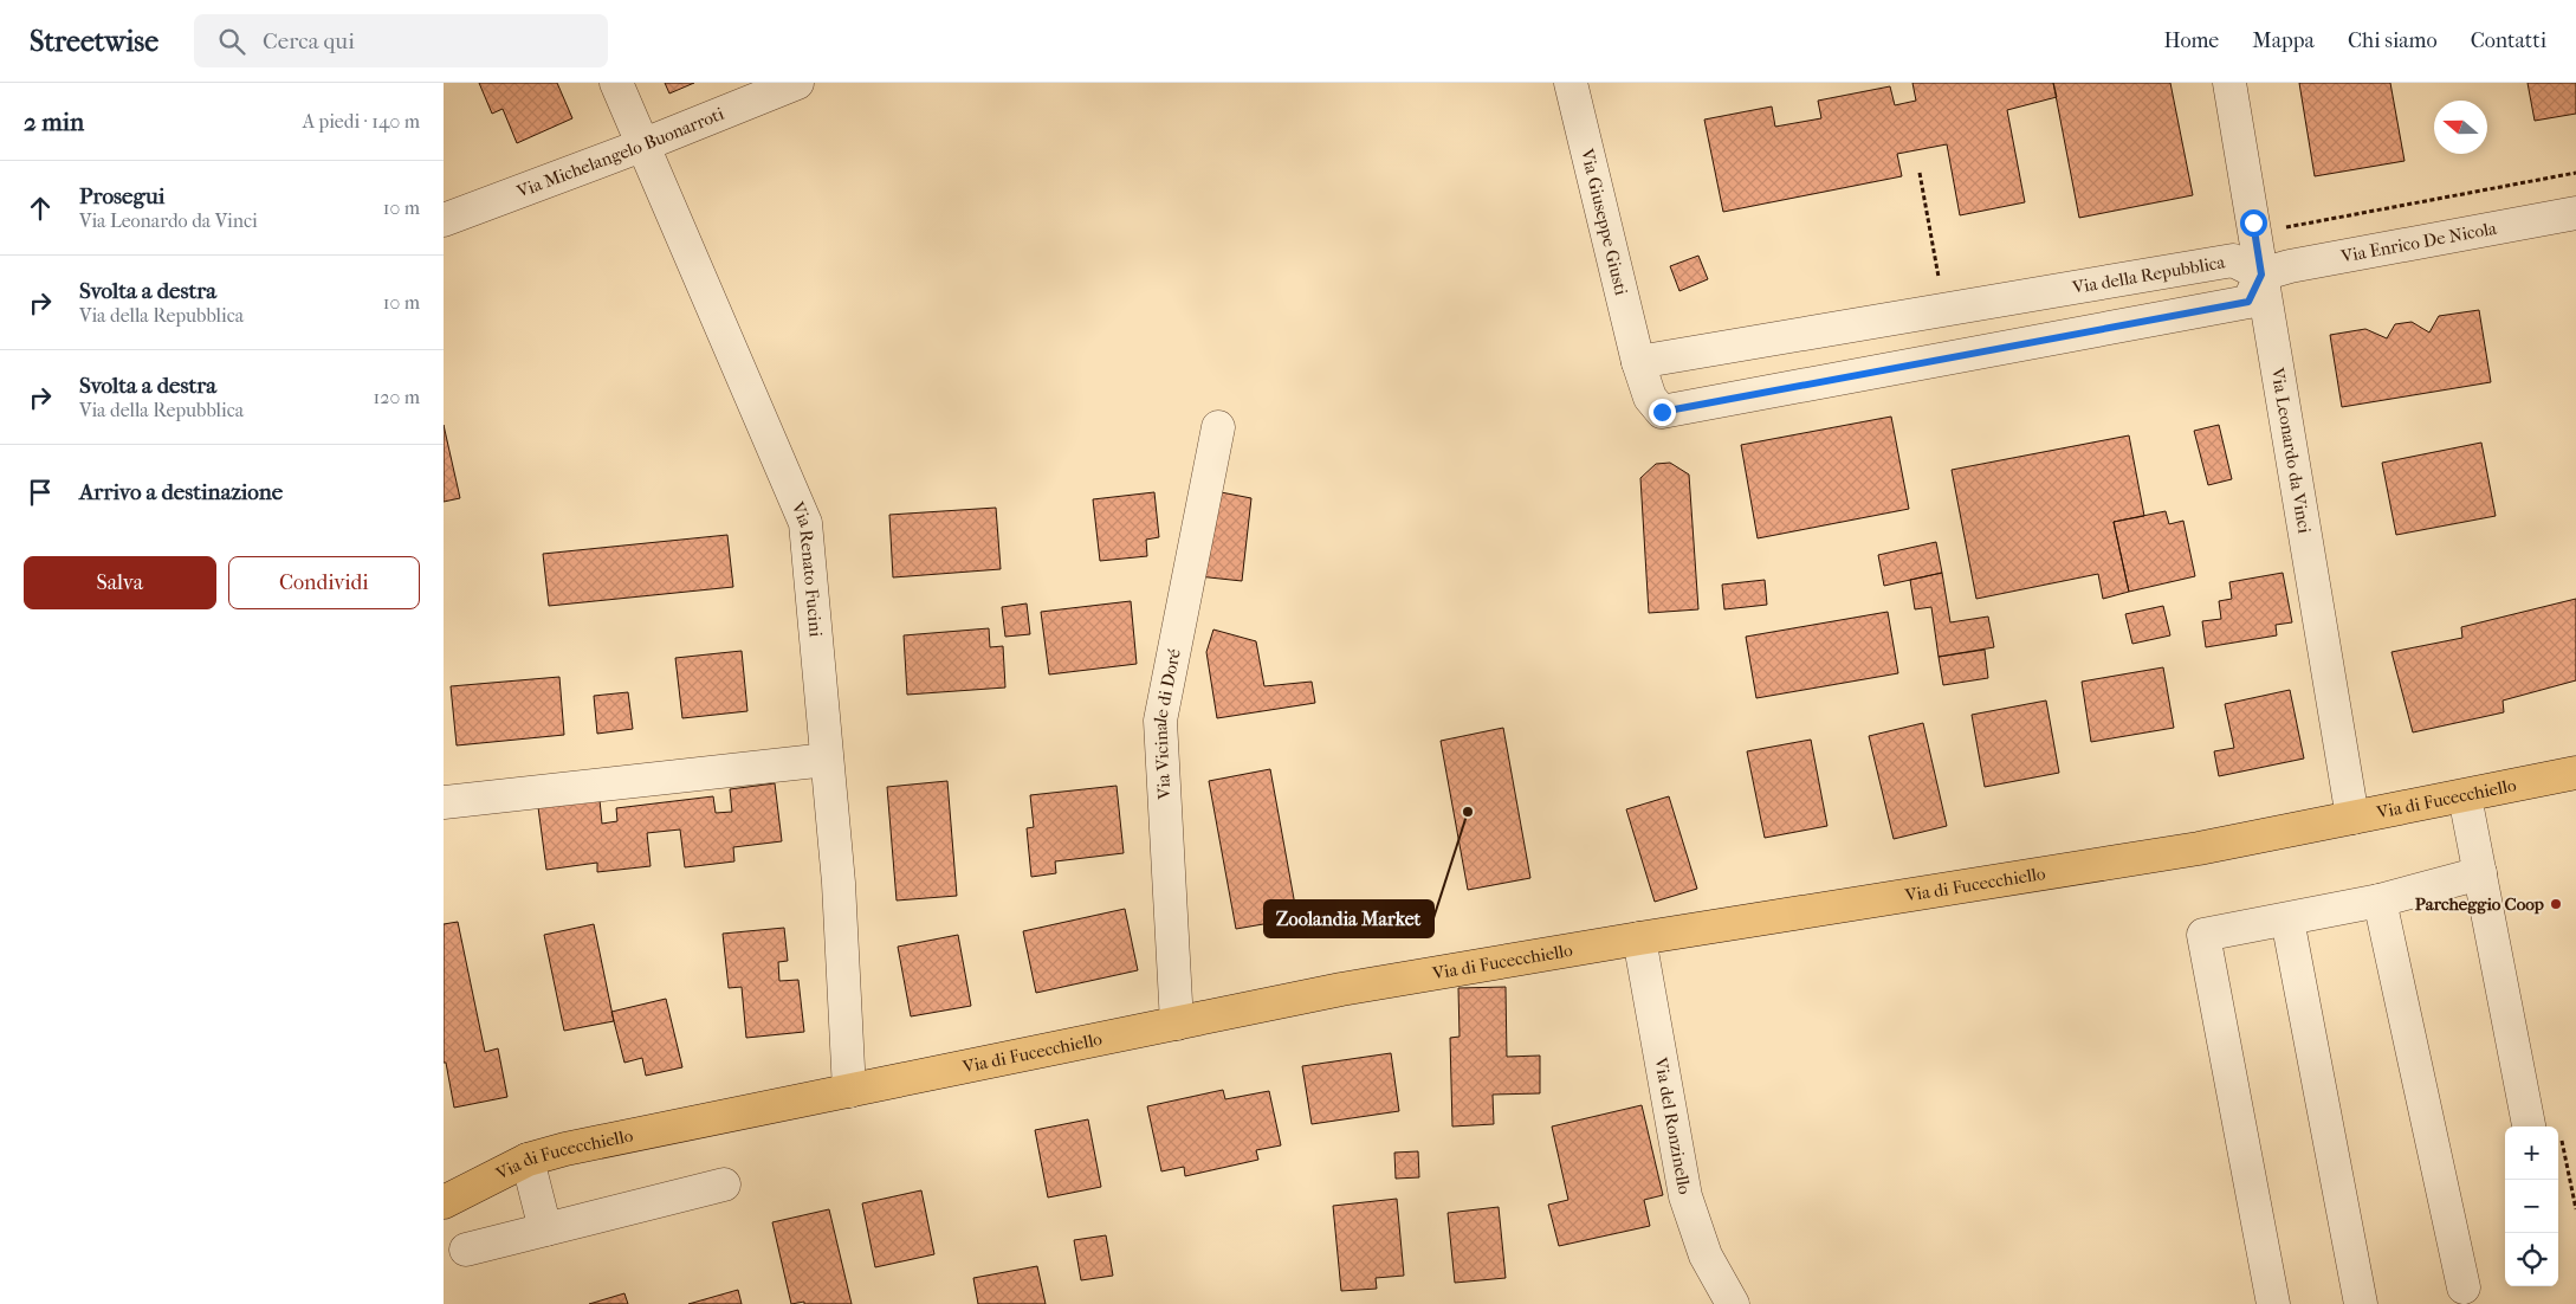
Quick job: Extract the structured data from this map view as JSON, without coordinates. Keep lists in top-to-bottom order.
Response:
{
  "streets": {
    "main road": ["Via di Fucecchiello"],
    "street": [
      "Via Michelangelo Buonarroti",
      "Via Giuseppe Giusti",
      "Via Enrico De Nicola",
      "Via della Repubblica",
      "Via Leonardo da Vinci",
      "Via Renato Fucini",
      "Via Vicinale di Doré",
      "Via del Ronzinello"
    ]
  },
  "crossings": [
    ["Via Michelangelo Buonarroti", "Via Renato Fucini"],
    ["Via Giuseppe Giusti", "Via della Repubblica"],
    ["Via Enrico De Nicola", "Via della Repubblica"],
    ["Via Enrico De Nicola", "Via Leonardo da Vinci"],
    ["Via della Repubblica", "Via Leonardo da Vinci"],
    ["Via Leonardo da Vinci", "Via di Fucecchiello"],
    ["Via Renato Fucini", "Via di Fucecchiello"],
    ["Via Vicinale di Doré", "Via di Fucecchiello"],
    ["Via di Fucecchiello", "Via del Ronzinello"]
  ],
  "places": ["Zoolandia Market", "Parcheggio Coop"],
  "north": "left",
  "page": {
    "header": "Streetwise",
    "search": "Cerca qui",
    "nav": [
      "Home",
      "Mappa",
      "Chi siamo",
      "Contatti"
    ],
    "heading": ["2 min", "A piedi · 140 m"],
    "list": [
      ["Prosegui", "Via Leonardo da Vinci", "10 m"],
      ["Svolta a destra", "Via della Repubblica", "10 m"],
      ["Svolta a destra", "Via della Repubblica", "120 m"],
      "Arrivo a destinazione"
    ],
    "buttons": ["Salva", "Condividi"],
    "map_buttons": ["+", "−"]
  }
}
